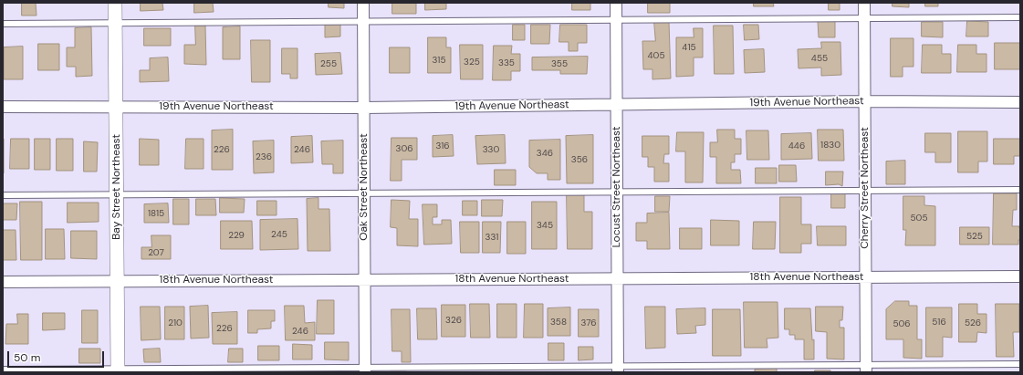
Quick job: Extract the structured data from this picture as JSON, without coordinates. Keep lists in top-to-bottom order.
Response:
{
  "streets": {
    "street": [
      "19th Avenue Northeast",
      "Bay Street Northeast",
      "Oak Street Northeast",
      "Locust Street Northeast",
      "Cherry Street Northeast",
      "18th Avenue Northeast"
    ]
  },
  "crossings": [
    ["19th Avenue Northeast", "Bay Street Northeast"],
    ["19th Avenue Northeast", "Oak Street Northeast"],
    ["19th Avenue Northeast", "Locust Street Northeast"],
    ["19th Avenue Northeast", "Cherry Street Northeast"],
    ["Bay Street Northeast", "18th Avenue Northeast"],
    ["Oak Street Northeast", "18th Avenue Northeast"],
    ["Locust Street Northeast", "18th Avenue Northeast"],
    ["Cherry Street Northeast", "18th Avenue Northeast"]
  ],
  "house_numbers": [
    "415",
    "405",
    "455",
    "315",
    "325",
    "335",
    "255",
    "355",
    "1830",
    "316",
    "446",
    "306",
    "226",
    "246",
    "330",
    "346",
    "236",
    "356",
    "1815",
    "505",
    "345",
    "245",
    "229",
    "525",
    "331",
    "207",
    "326",
    "358",
    "516",
    "210",
    "376",
    "526",
    "506",
    "226",
    "246"
  ],
  "scale_bar": "50 m"
}
